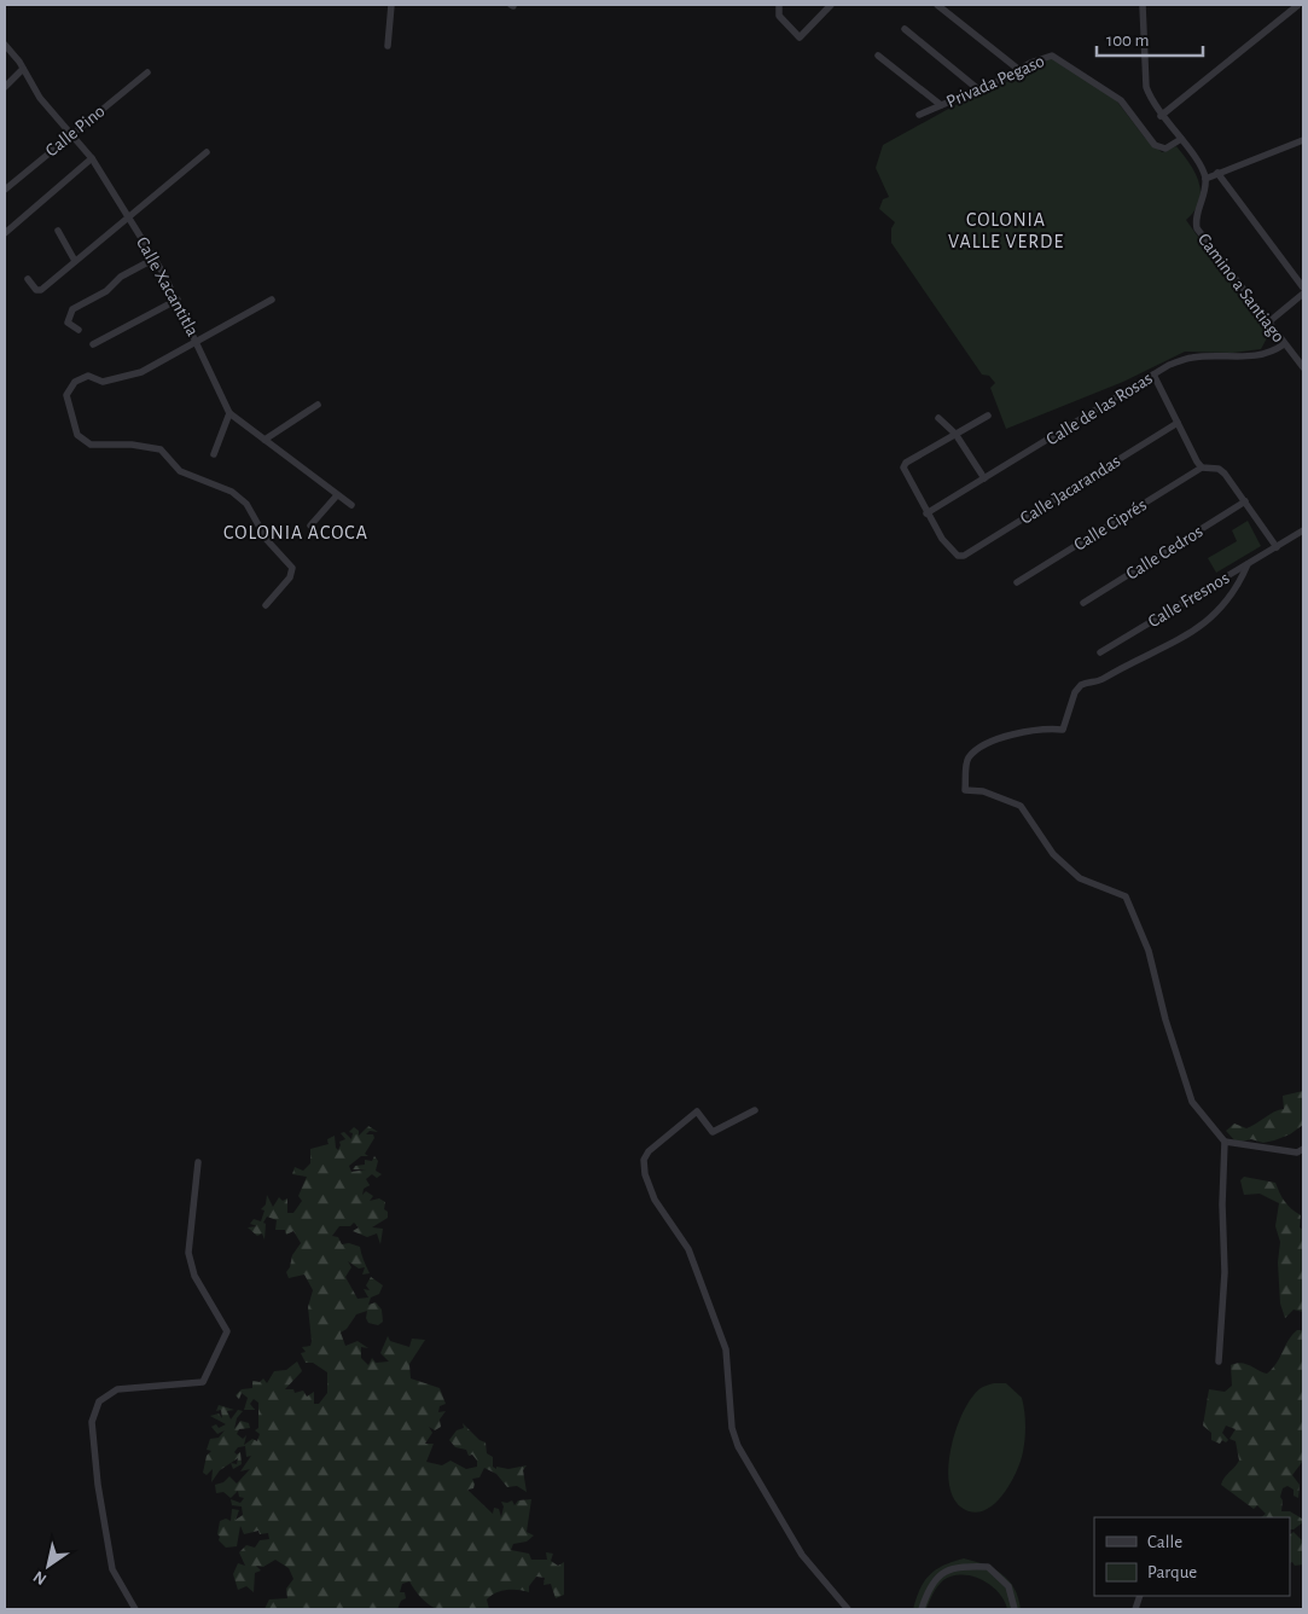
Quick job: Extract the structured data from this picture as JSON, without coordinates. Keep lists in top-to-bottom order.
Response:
{
  "streets": {
    "street": [
      "Privada Pegaso",
      "Calle Pino",
      "Calle Xacantitla",
      "Camino a Santiago",
      "Calle de las Rosas",
      "Calle Jacarandas",
      "Calle Ciprés",
      "Calle Cedros",
      "Calle Fresnos"
    ]
  },
  "crossings": [
    ["Calle Pino", "Calle Xacantitla"],
    ["Camino a Santiago", "Calle de las Rosas"],
    ["Calle de las Rosas", "Calle Jacarandas"]
  ],
  "districts": ["COLONIA VALLE VERDE", "COLONIA ACOCA"],
  "legend": ["Calle", "Parque"],
  "scale_bar": "100 m",
  "north": "bottom left"
}
